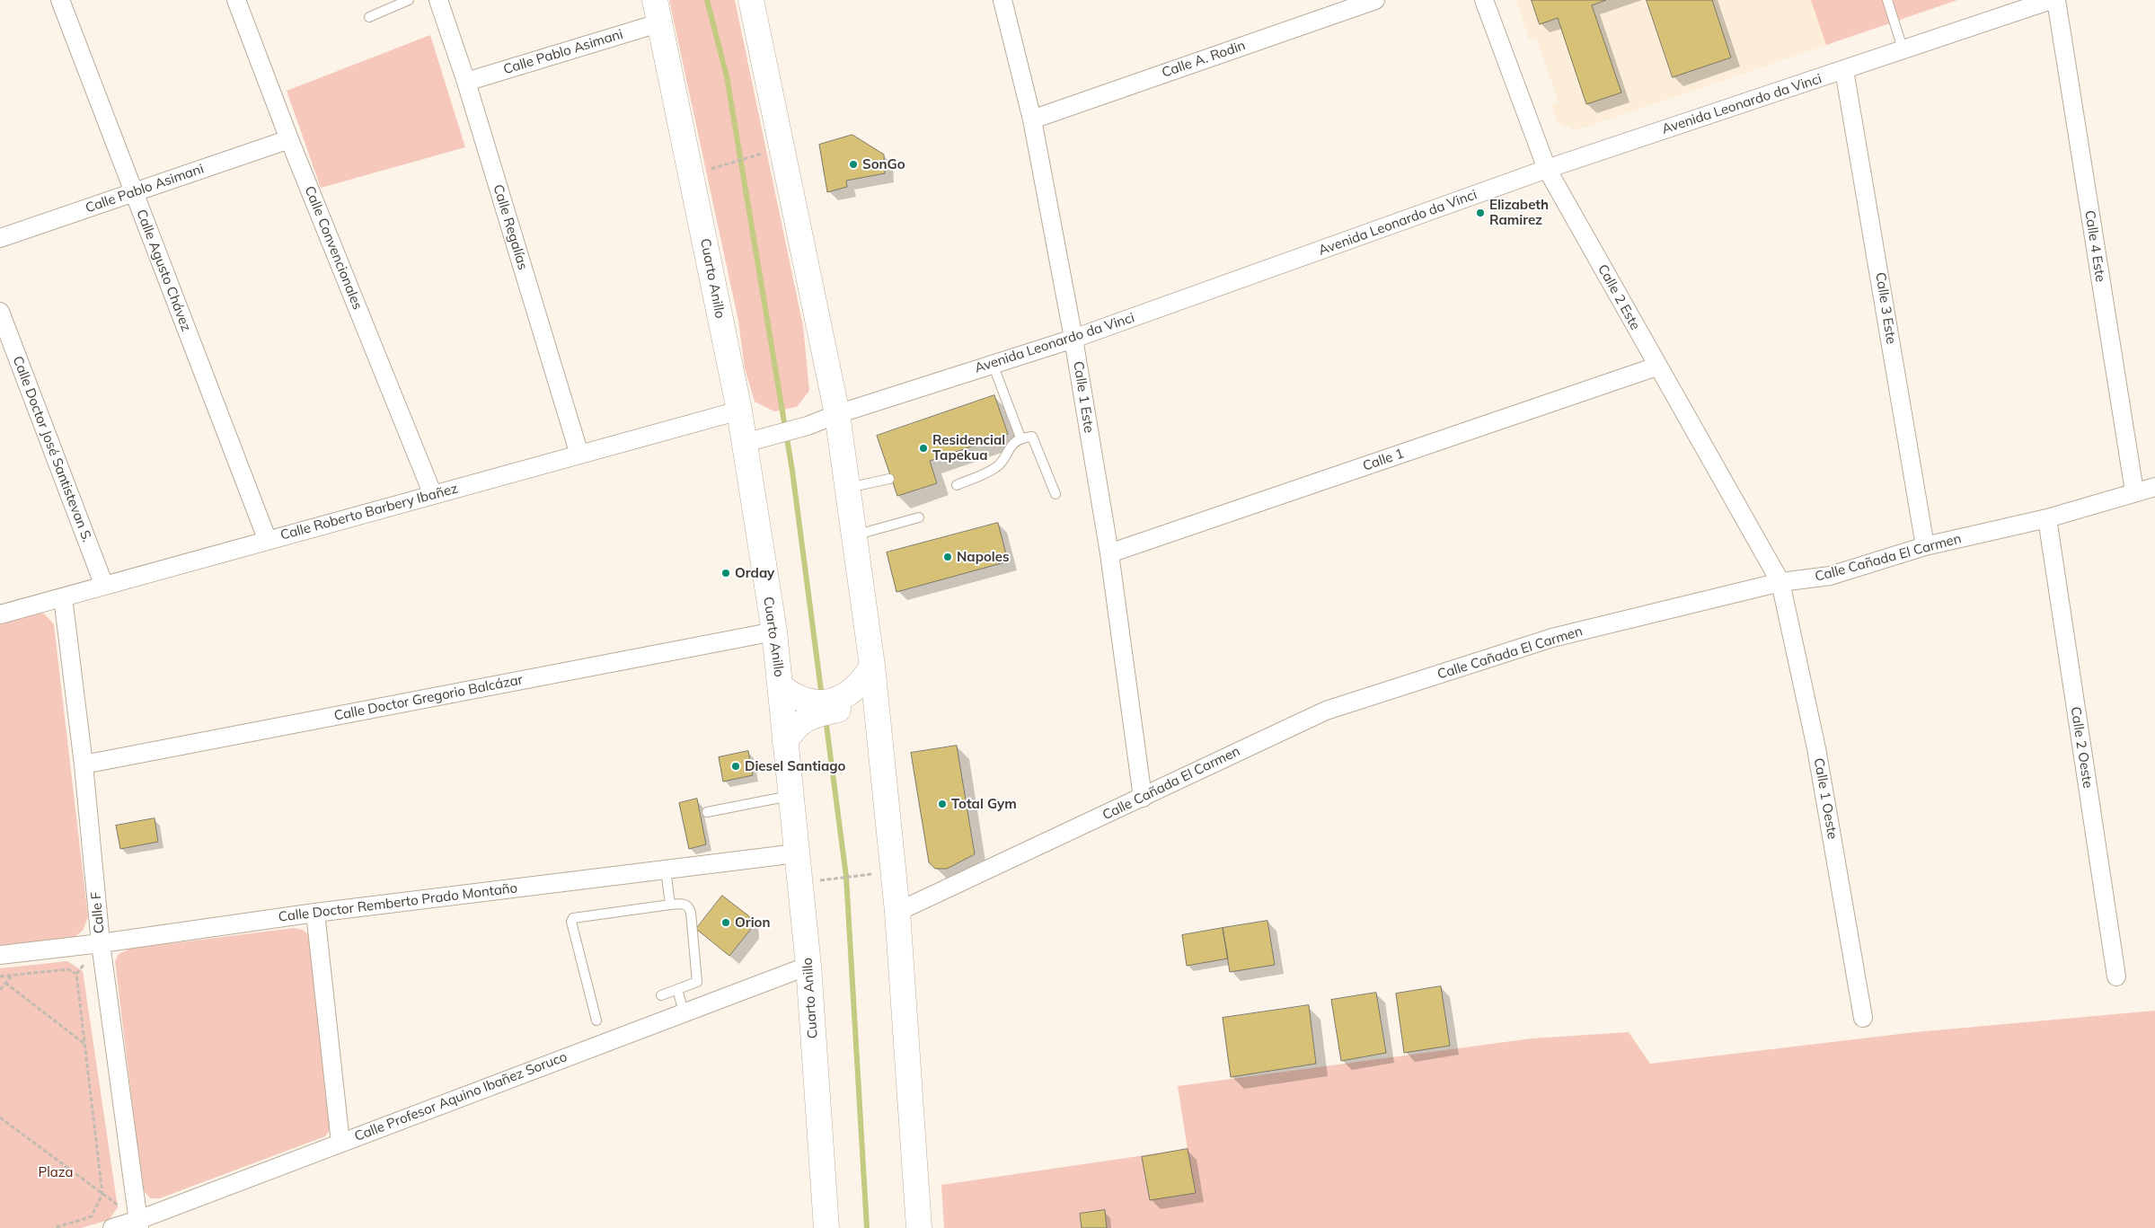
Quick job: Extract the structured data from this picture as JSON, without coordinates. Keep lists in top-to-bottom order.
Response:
{
  "streets": {
    "highway": ["Cuarto Anillo"],
    "street": [
      "Calle Pablo Asimani",
      "Calle A. Rodin",
      "Avenida Leonardo da Vinci",
      "Calle Regalías",
      "Calle 4 Este",
      "Calle Convencionales",
      "Calle Agusto Chávez",
      "Calle 2 Este",
      "Calle 3 Este",
      "Calle 1 Este",
      "Calle Doctor José Santistevan S.",
      "Calle 1",
      "Calle Roberto Barbery Ibañez",
      "Calle Cañada El Carmen",
      "Calle Doctor Gregorio Balcázar",
      "Calle 2 Oeste",
      "Calle 1 Oeste",
      "Calle Doctor Remberto Prado Montaño",
      "Calle F",
      "Calle Profesor Aquino Ibañez Soruco"
    ]
  },
  "crossings": [
    ["Calle Pablo Asimani", "Calle Regalías"],
    ["Calle Pablo Asimani", "Calle Convencionales"],
    ["Calle Pablo Asimani", "Calle Agusto Chávez"],
    ["Calle Pablo Asimani", "Cuarto Anillo"],
    ["Calle A. Rodin", "Calle 1 Este"],
    ["Avenida Leonardo da Vinci", "Cuarto Anillo"],
    ["Avenida Leonardo da Vinci", "Calle 2 Este"],
    ["Avenida Leonardo da Vinci", "Calle 3 Este"],
    ["Avenida Leonardo da Vinci", "Calle 1 Este"],
    ["Calle Regalías", "Calle Roberto Barbery Ibañez"],
    ["Calle 4 Este", "Calle Cañada El Carmen"],
    ["Calle Convencionales", "Calle Roberto Barbery Ibañez"],
    ["Calle Agusto Chávez", "Calle Roberto Barbery Ibañez"],
    ["Cuarto Anillo", "Calle Roberto Barbery Ibañez"],
    ["Cuarto Anillo", "Calle Doctor Gregorio Balcázar"],
    ["Cuarto Anillo", "Calle Doctor Remberto Prado Montaño"],
    ["Cuarto Anillo", "Calle Profesor Aquino Ibañez Soruco"],
    ["Calle 2 Este", "Calle 1"],
    ["Calle 2 Este", "Calle Cañada El Carmen"],
    ["Calle 2 Este", "Calle 1 Oeste"],
    ["Calle 3 Este", "Calle Cañada El Carmen"],
    ["Calle 1 Este", "Calle 1"],
    ["Calle 1 Este", "Calle Cañada El Carmen"],
    ["Calle Doctor José Santistevan S.", "Calle Roberto Barbery Ibañez"],
    ["Calle Roberto Barbery Ibañez", "Calle F"],
    ["Calle Cañada El Carmen", "Calle 2 Oeste"],
    ["Calle Cañada El Carmen", "Calle 1 Oeste"],
    ["Calle Doctor Gregorio Balcázar", "Calle F"],
    ["Calle Doctor Remberto Prado Montaño", "Calle F"],
    ["Calle F", "Calle Profesor Aquino Ibañez Soruco"]
  ],
  "parks": ["Plaza"],
  "places": [
    "SonGo",
    "Elizabeth Ramirez",
    "Residencial Tapekua",
    "Napoles",
    "Orday",
    "Diesel Santiago",
    "Total Gym",
    "Orion"
  ]
}
